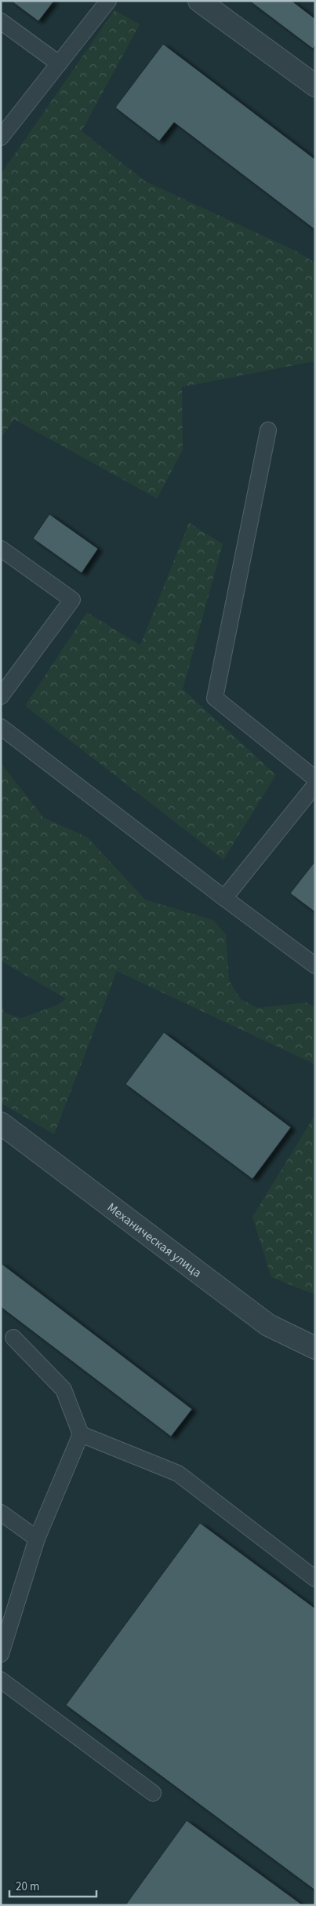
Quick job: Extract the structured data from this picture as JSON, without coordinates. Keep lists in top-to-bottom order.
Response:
{
  "streets": {
    "street": ["Механическая улица"]
  },
  "scale_bar": "20 m"
}
